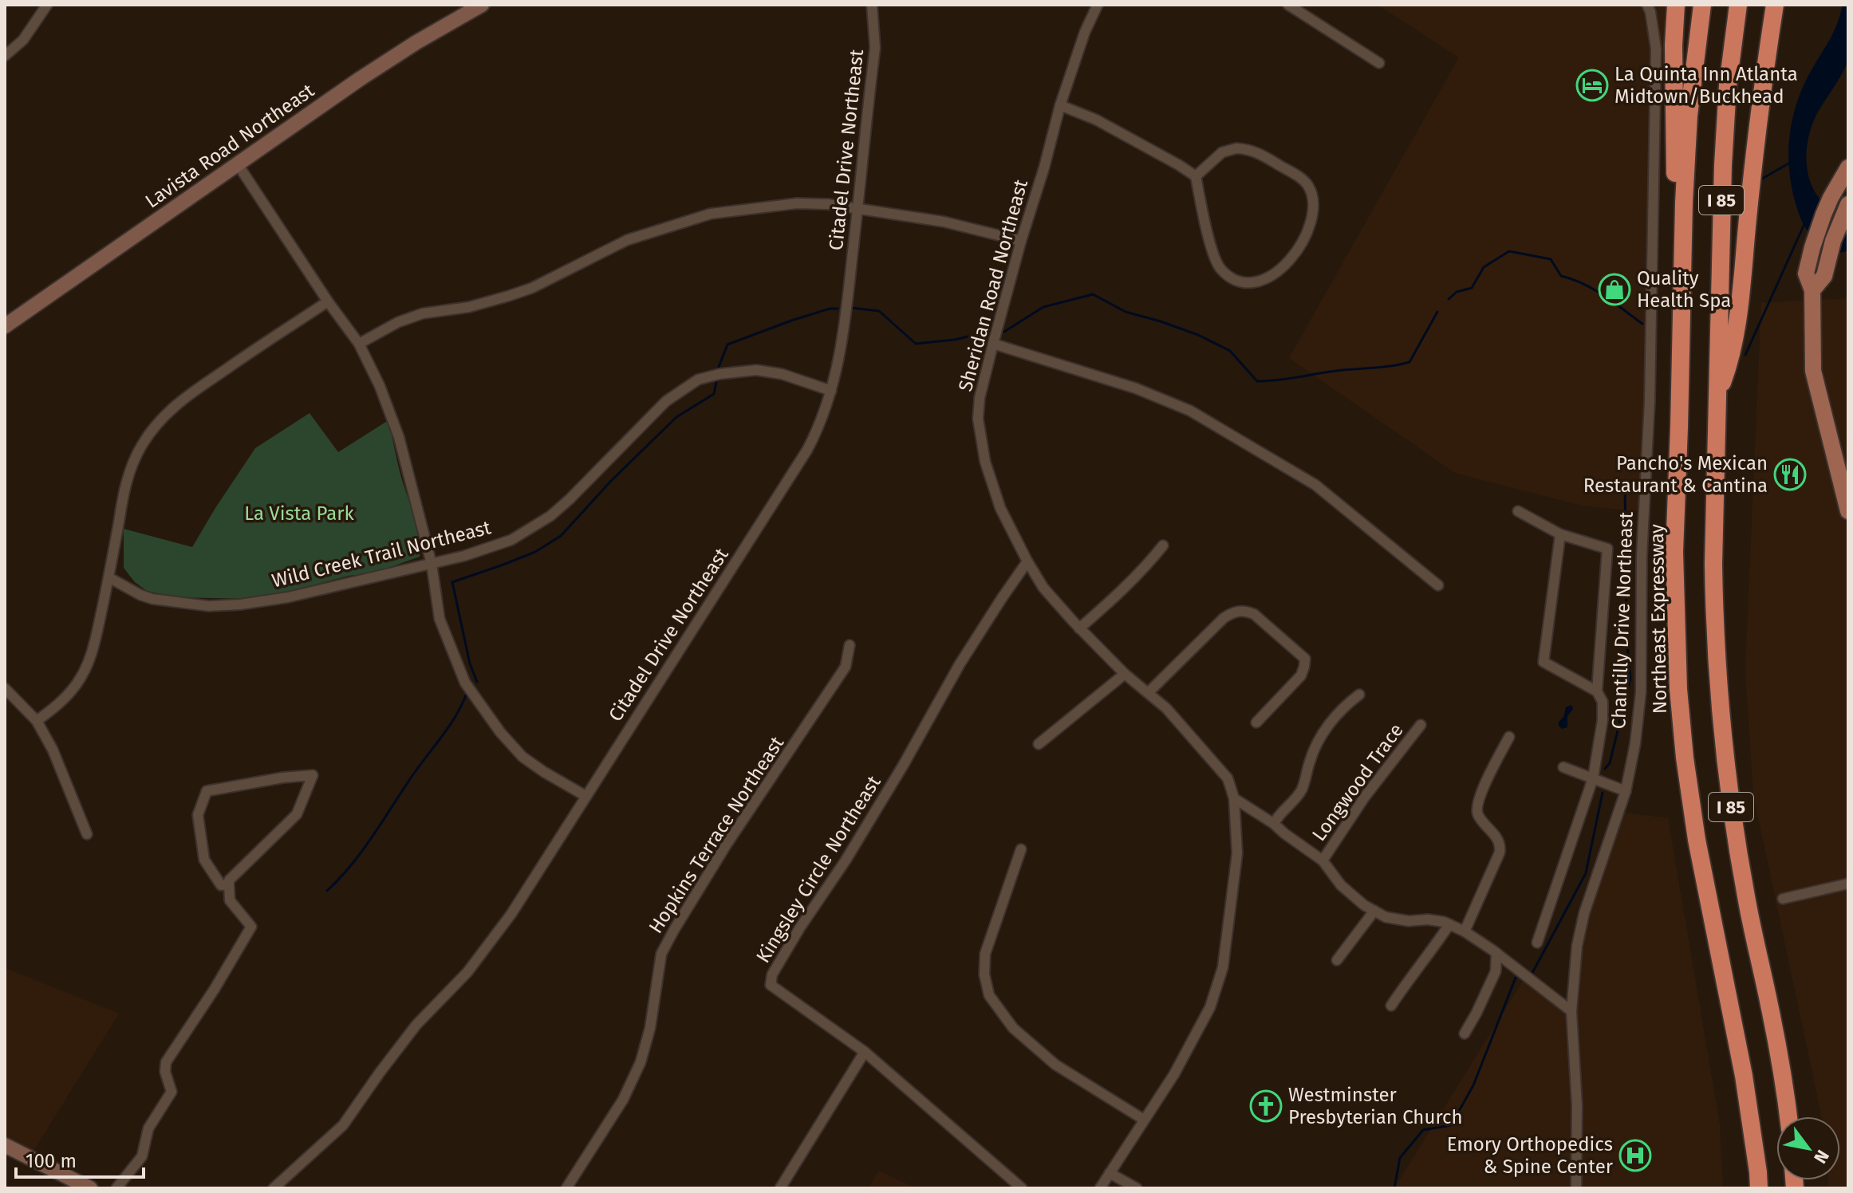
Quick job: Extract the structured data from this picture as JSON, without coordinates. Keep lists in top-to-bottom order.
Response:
{
  "streets": {
    "highway": ["I 85", "Northeast Expressway"],
    "main road": ["Lavista Road Northeast"],
    "street": [
      "Citadel Drive Northeast",
      "Sheridan Road Northeast",
      "Wild Creek Trail Northeast",
      "Chantilly Drive Northeast",
      "Longwood Trace",
      "Hopkins Terrace Northeast",
      "Kingsley Circle Northeast"
    ]
  },
  "crossings": [
    ["Citadel Drive Northeast", "Wild Creek Trail Northeast"],
    ["Sheridan Road Northeast", "Kingsley Circle Northeast"]
  ],
  "parks": ["La Vista Park"],
  "places": {
    "hotel": ["La Quinta Inn Atlanta Midtown/Buckhead"],
    "shop": ["Quality Health Spa"],
    "restaurant": ["Pancho's Mexican Restaurant & Cantina"],
    "church": ["Westminster Presbyterian Church"],
    "hospital": ["Emory Orthopedics & Spine Center"]
  },
  "scale_bar": "100 m",
  "north": "bottom right"
}
